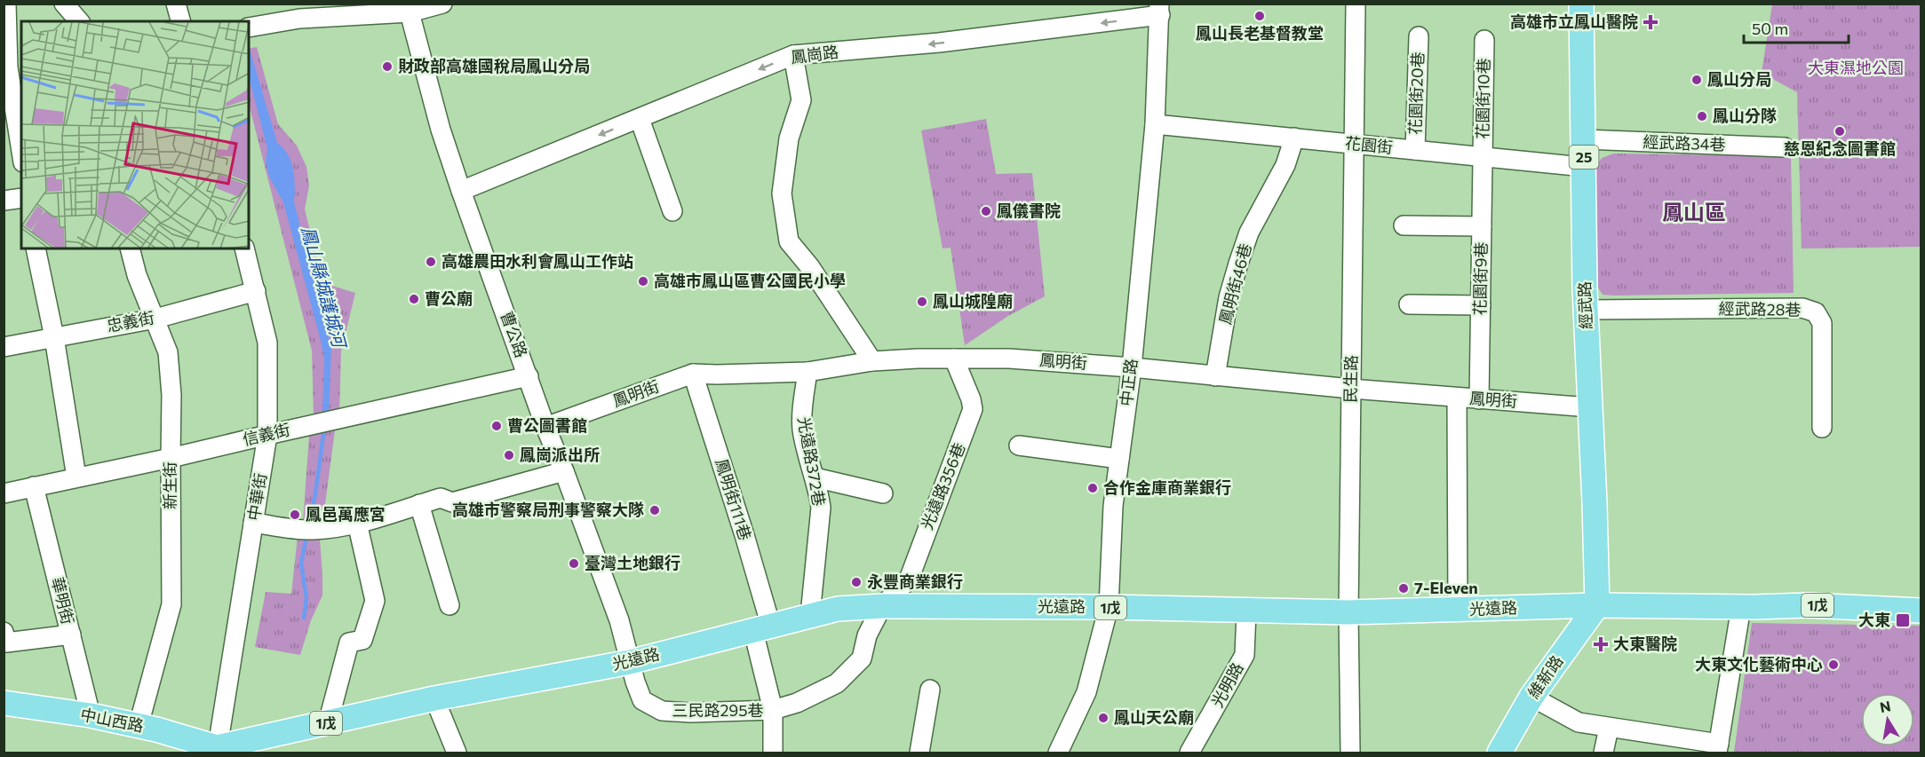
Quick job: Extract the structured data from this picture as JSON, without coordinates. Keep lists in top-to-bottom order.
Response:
{
  "streets": {
    "main road": [
      "25",
      "經武路",
      "1戊",
      "光遠路",
      "維新路",
      "中山西路"
    ],
    "street": [
      "鳳崗路",
      "花園街20巷",
      "花園街10巷",
      "經武路34巷",
      "花園街",
      "花園街9巷",
      "鳳明街46巷",
      "經武路28巷",
      "忠義街",
      "曹公路",
      "鳳明街",
      "民生路",
      "中正路",
      "信義街",
      "光遠路372巷",
      "新生街",
      "光遠路356巷",
      "中華街",
      "鳳明街111巷",
      "華明街",
      "光明路",
      "三民路295巷"
    ]
  },
  "crossings": [
    ["鳳崗路", "曹公路"],
    ["鳳崗路", "中正路"],
    ["花園街20巷", "花園街"],
    ["花園街10巷", "花園街"],
    ["花園街10巷", "花園街9巷"],
    ["經武路34巷", "經武路"],
    ["花園街", "花園街9巷"],
    ["花園街", "鳳明街46巷"],
    ["花園街", "經武路"],
    ["花園街", "民生路"],
    ["花園街", "中正路"],
    ["花園街9巷", "鳳明街"],
    ["鳳明街46巷", "鳳明街"],
    ["經武路", "經武路28巷"],
    ["經武路", "鳳明街"],
    ["經武路", "光遠路"],
    ["經武路", "維新路"],
    ["忠義街", "新生街"],
    ["忠義街", "中華街"],
    ["曹公路", "鳳明街"],
    ["曹公路", "信義街"],
    ["曹公路", "光遠路"],
    ["曹公路", "三民路295巷"],
    ["鳳明街", "民生路"],
    ["鳳明街", "中正路"],
    ["鳳明街", "光遠路372巷"],
    ["鳳明街", "光遠路356巷"],
    ["鳳明街", "鳳明街111巷"],
    ["民生路", "光遠路"],
    ["中正路", "光遠路"],
    ["信義街", "新生街"],
    ["信義街", "中華街"],
    ["信義街", "華明街"],
    ["光遠路372巷", "光遠路"],
    ["新生街", "中山西路"],
    ["光遠路356巷", "鳳明街111巷"],
    ["光遠路356巷", "光遠路"],
    ["光遠路356巷", "三民路295巷"],
    ["中華街", "光遠路"],
    ["中華街", "中山西路"],
    ["鳳明街111巷", "光遠路"],
    ["鳳明街111巷", "三民路295巷"],
    ["華明街", "中山西路"],
    ["光遠路", "維新路"],
    ["光遠路", "光明路"],
    ["光遠路", "三民路295巷"],
    ["光遠路", "中山西路"]
  ],
  "one_way": ["鳳崗路"],
  "districts": ["鳳山區"],
  "water": ["鳳山縣城護城河"],
  "parks": ["大東濕地公園"],
  "places": {
    "other": [
      "鳳山長老基督教堂",
      "財政部高雄國稅局鳳山分局",
      "鳳山分局",
      "鳳山分隊",
      "慈恩紀念圖書館",
      "鳳儀書院",
      "高雄農田水利會鳳山工作站",
      "高雄市鳳山區曹公國民小學",
      "曹公廟",
      "鳳山城隍廟",
      "曹公圖書館",
      "鳳崗派出所",
      "合作金庫商業銀行",
      "高雄市警察局刑事警察大隊",
      "鳳邑萬應宮",
      "臺灣土地銀行",
      "永豐商業銀行",
      "7-Eleven",
      "大東文化藝術中心",
      "鳳山天公廟"
    ],
    "health": ["高雄市立鳳山醫院", "大東醫院"],
    "transit": ["大東"]
  },
  "scale_bar": "50 m",
  "north": "top"
}
